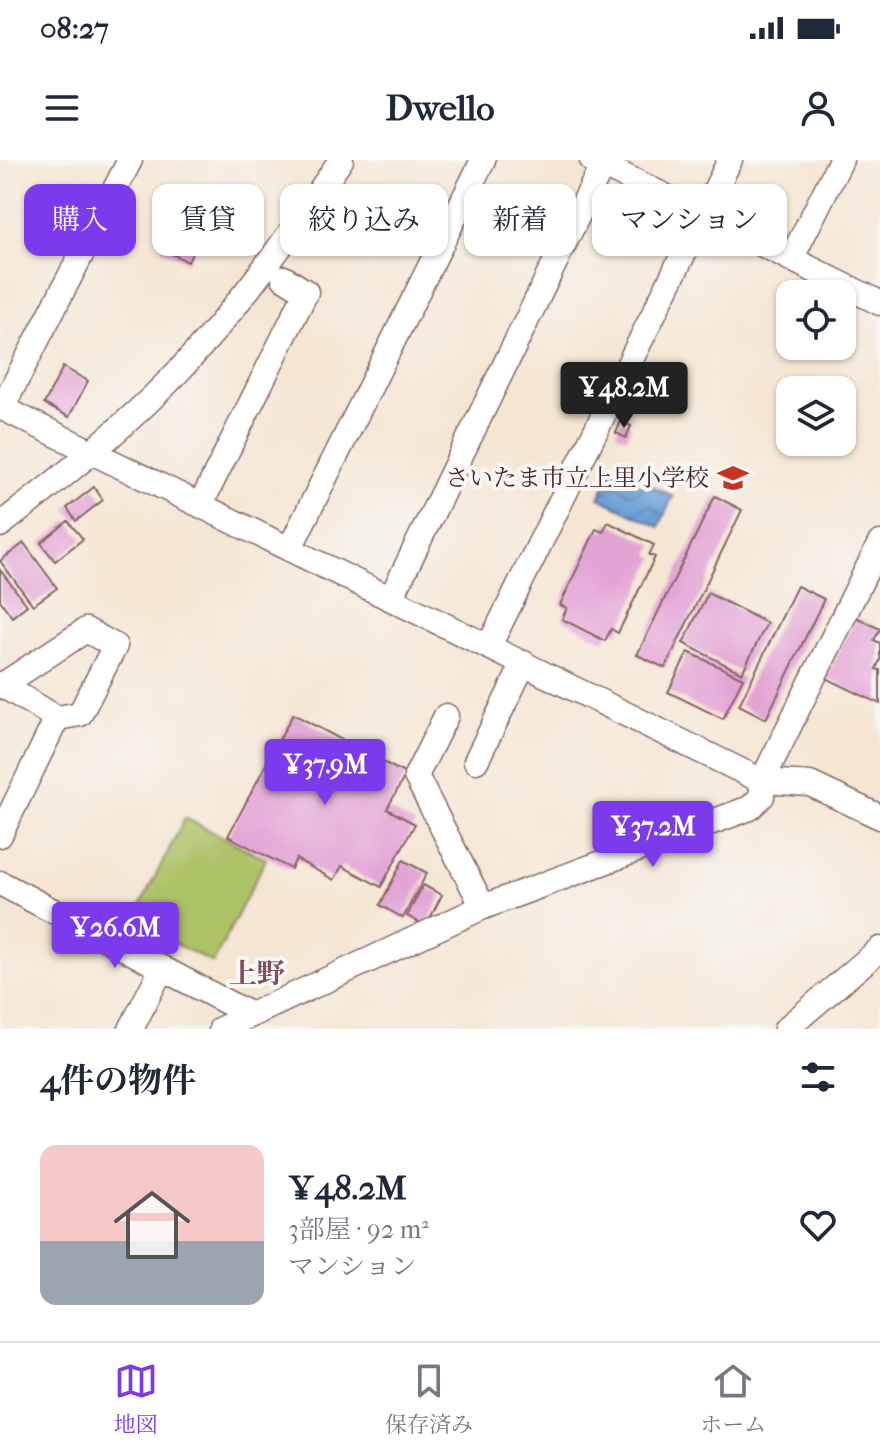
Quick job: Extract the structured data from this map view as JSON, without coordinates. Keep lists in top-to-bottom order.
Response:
{
  "districts": ["上野"],
  "places": {
    "school or university": ["さいたま市立上里小学校"]
  },
  "page": {
    "status": "08:27",
    "header": "Dwello",
    "chip": [
      "購入",
      "賃貸",
      "絞り込み",
      "新着",
      "マンション"
    ],
    "price": [
      "¥48.2M",
      "¥37.9M",
      "¥37.2M",
      "¥26.6M"
    ],
    "heading": "4件の物件",
    "list": [
      {
        "name": "¥48.2M",
        "note": "3部屋 · 92 m² · マンション"
      }
    ],
    "tabs": ["地図", "保存済み", "ホーム"]
  }
}
